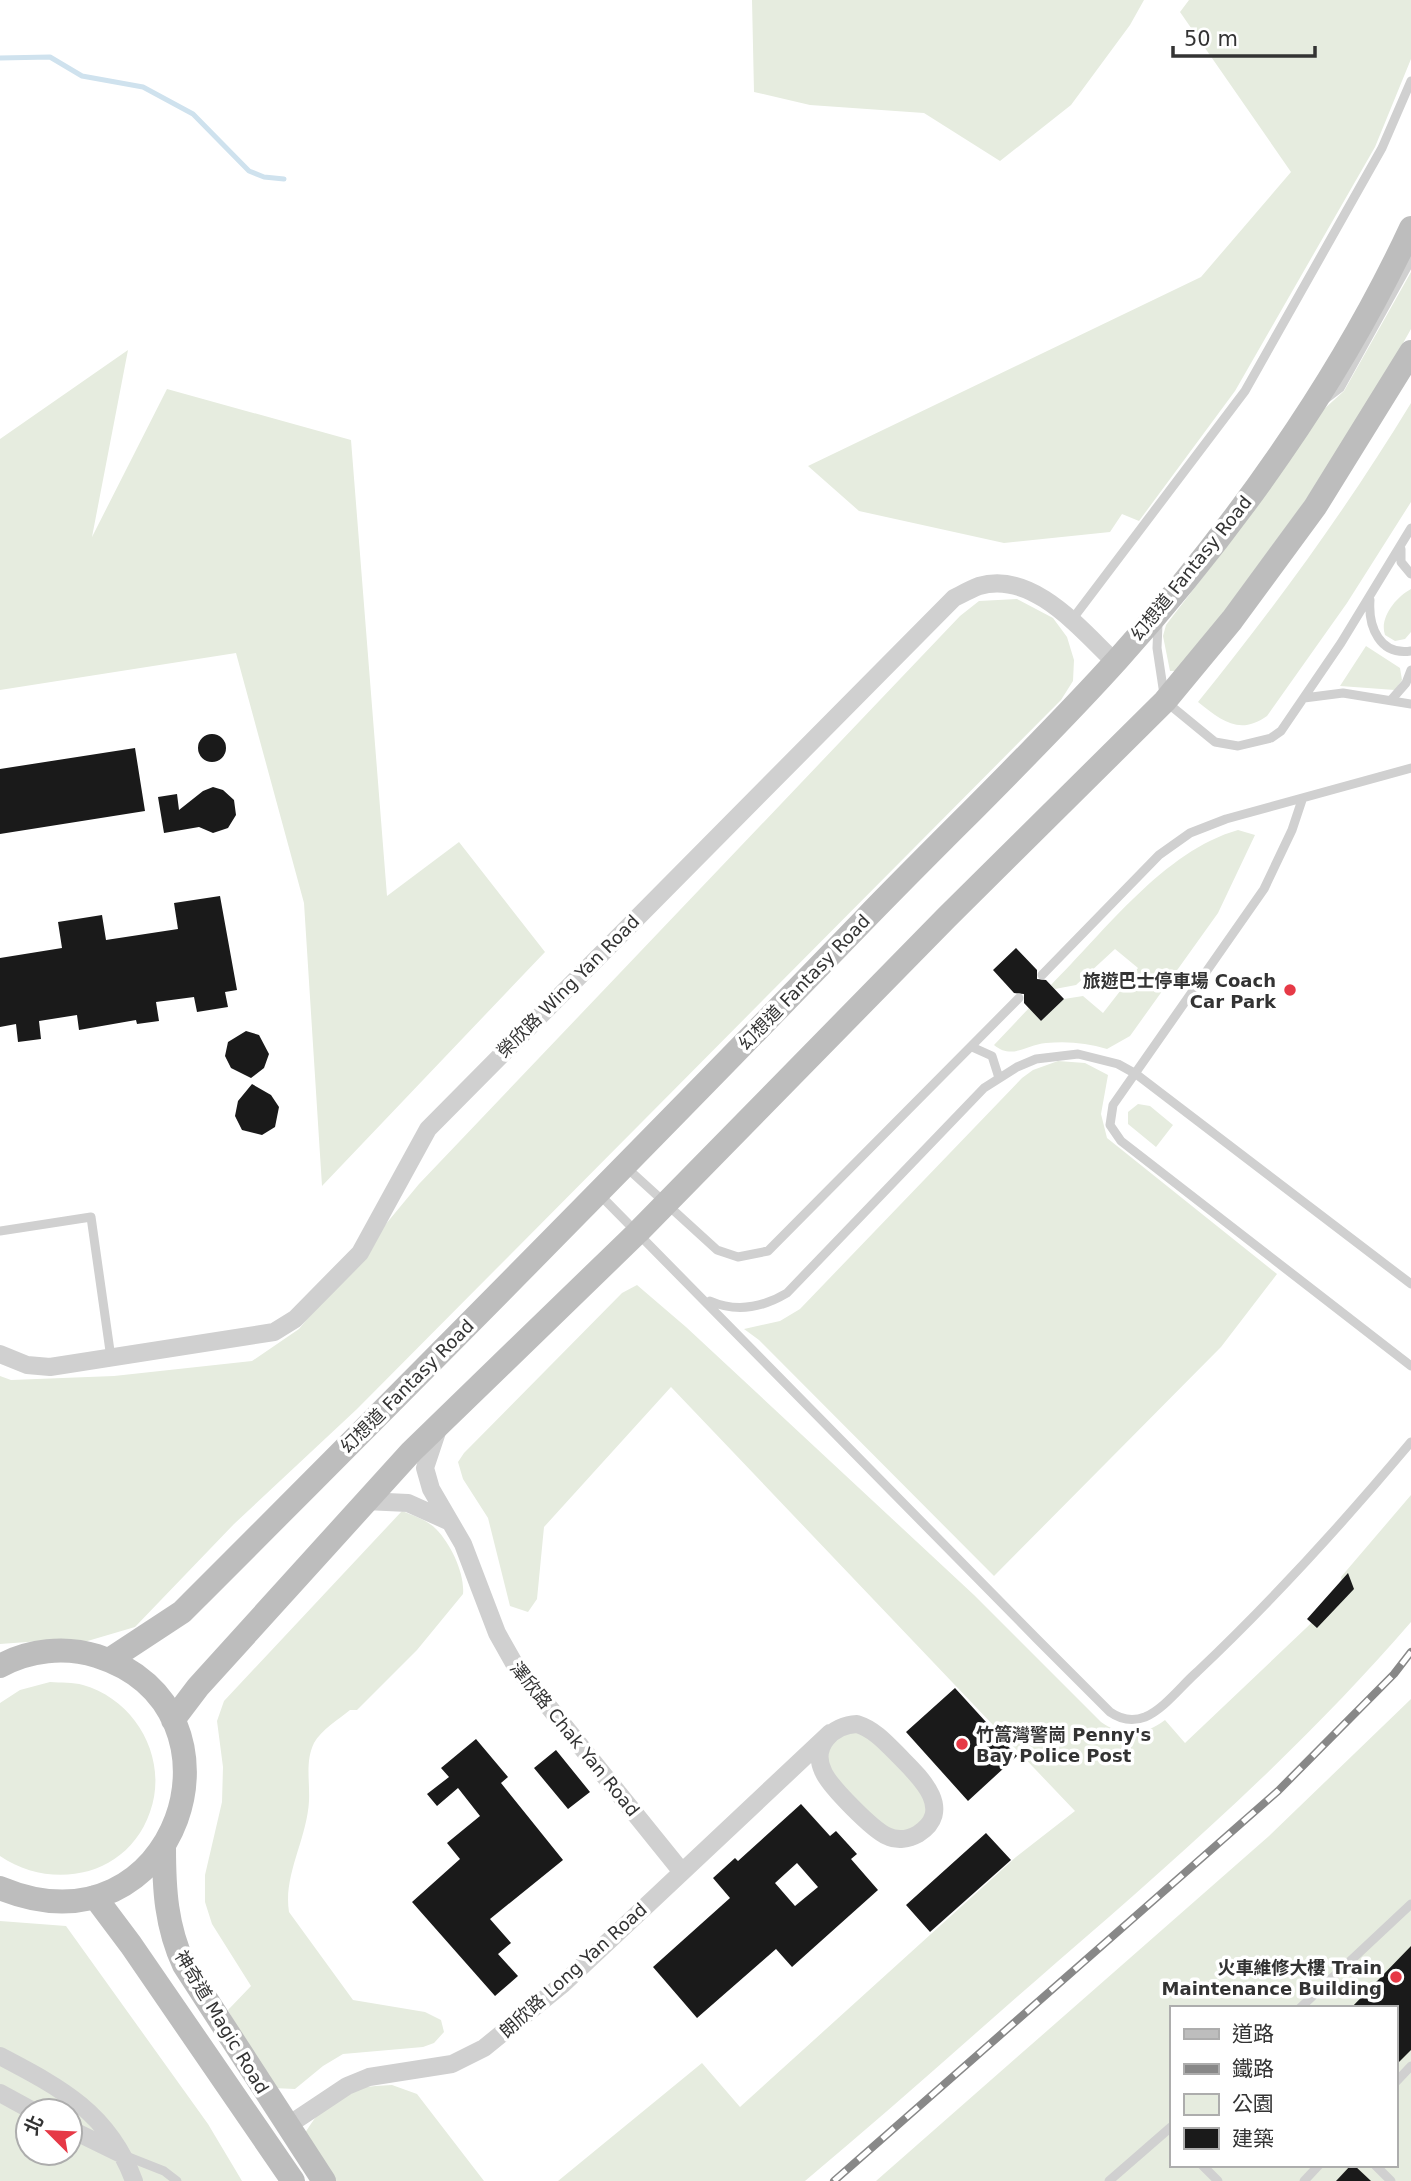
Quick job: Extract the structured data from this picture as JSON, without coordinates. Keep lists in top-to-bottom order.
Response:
{
  "streets": {
    "main road": ["幻想道 Fantasy Road", "神奇道 Magic Road"],
    "street": ["榮欣路 Wing Yan Road", "澤欣路 Chak Yan Road", "朗欣路 Long Yan Road"]
  },
  "crossings": [
    ["幻想道 Fantasy Road", "榮欣路 Wing Yan Road"],
    ["澤欣路 Chak Yan Road", "朗欣路 Long Yan Road"],
    ["朗欣路 Long Yan Road", "神奇道 Magic Road"]
  ],
  "places": ["旅遊巴士停車場 Coach Car Park", "竹篙灣警崗 Penny's Bay Police Post", "火車維修大樓 Train Maintenance Building"],
  "legend": [
    "道路",
    "鐵路",
    "公園",
    "建築"
  ],
  "scale_bar": "50 m",
  "north": "top left"
}
